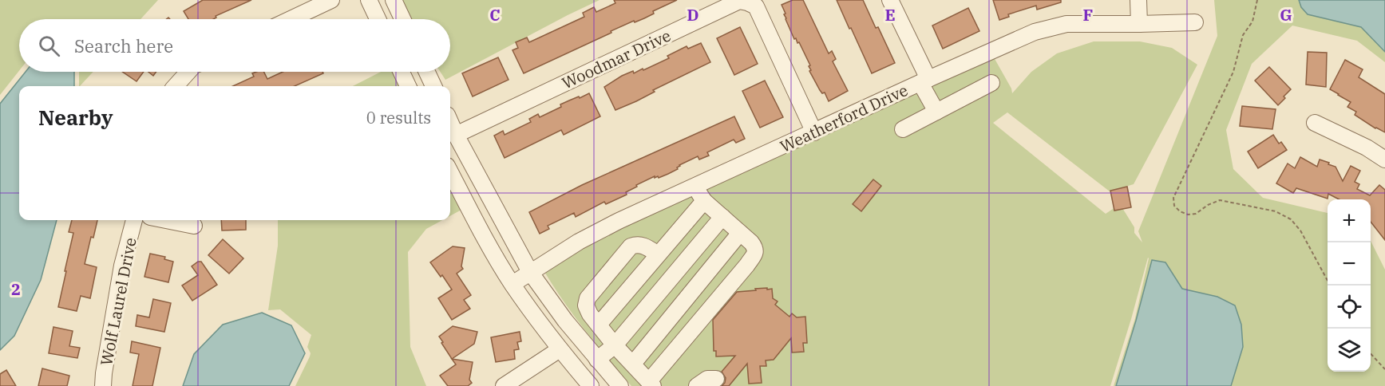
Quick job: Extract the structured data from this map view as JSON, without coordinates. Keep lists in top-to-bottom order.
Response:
{
  "streets": {
    "street": ["Woodmar Drive", "Weatherford Drive", "Wolf Laurel Drive"]
  },
  "crossings": [
    ["Woodmar Drive", "Weatherford Drive"]
  ],
  "page": {
    "search": "Search here",
    "heading": ["Nearby", "0 results"],
    "map_buttons": ["+", "−"]
  },
  "grid": {
    "columns": [
      "C",
      "D",
      "E",
      "F",
      "G"
    ],
    "rows": ["2"]
  }
}
